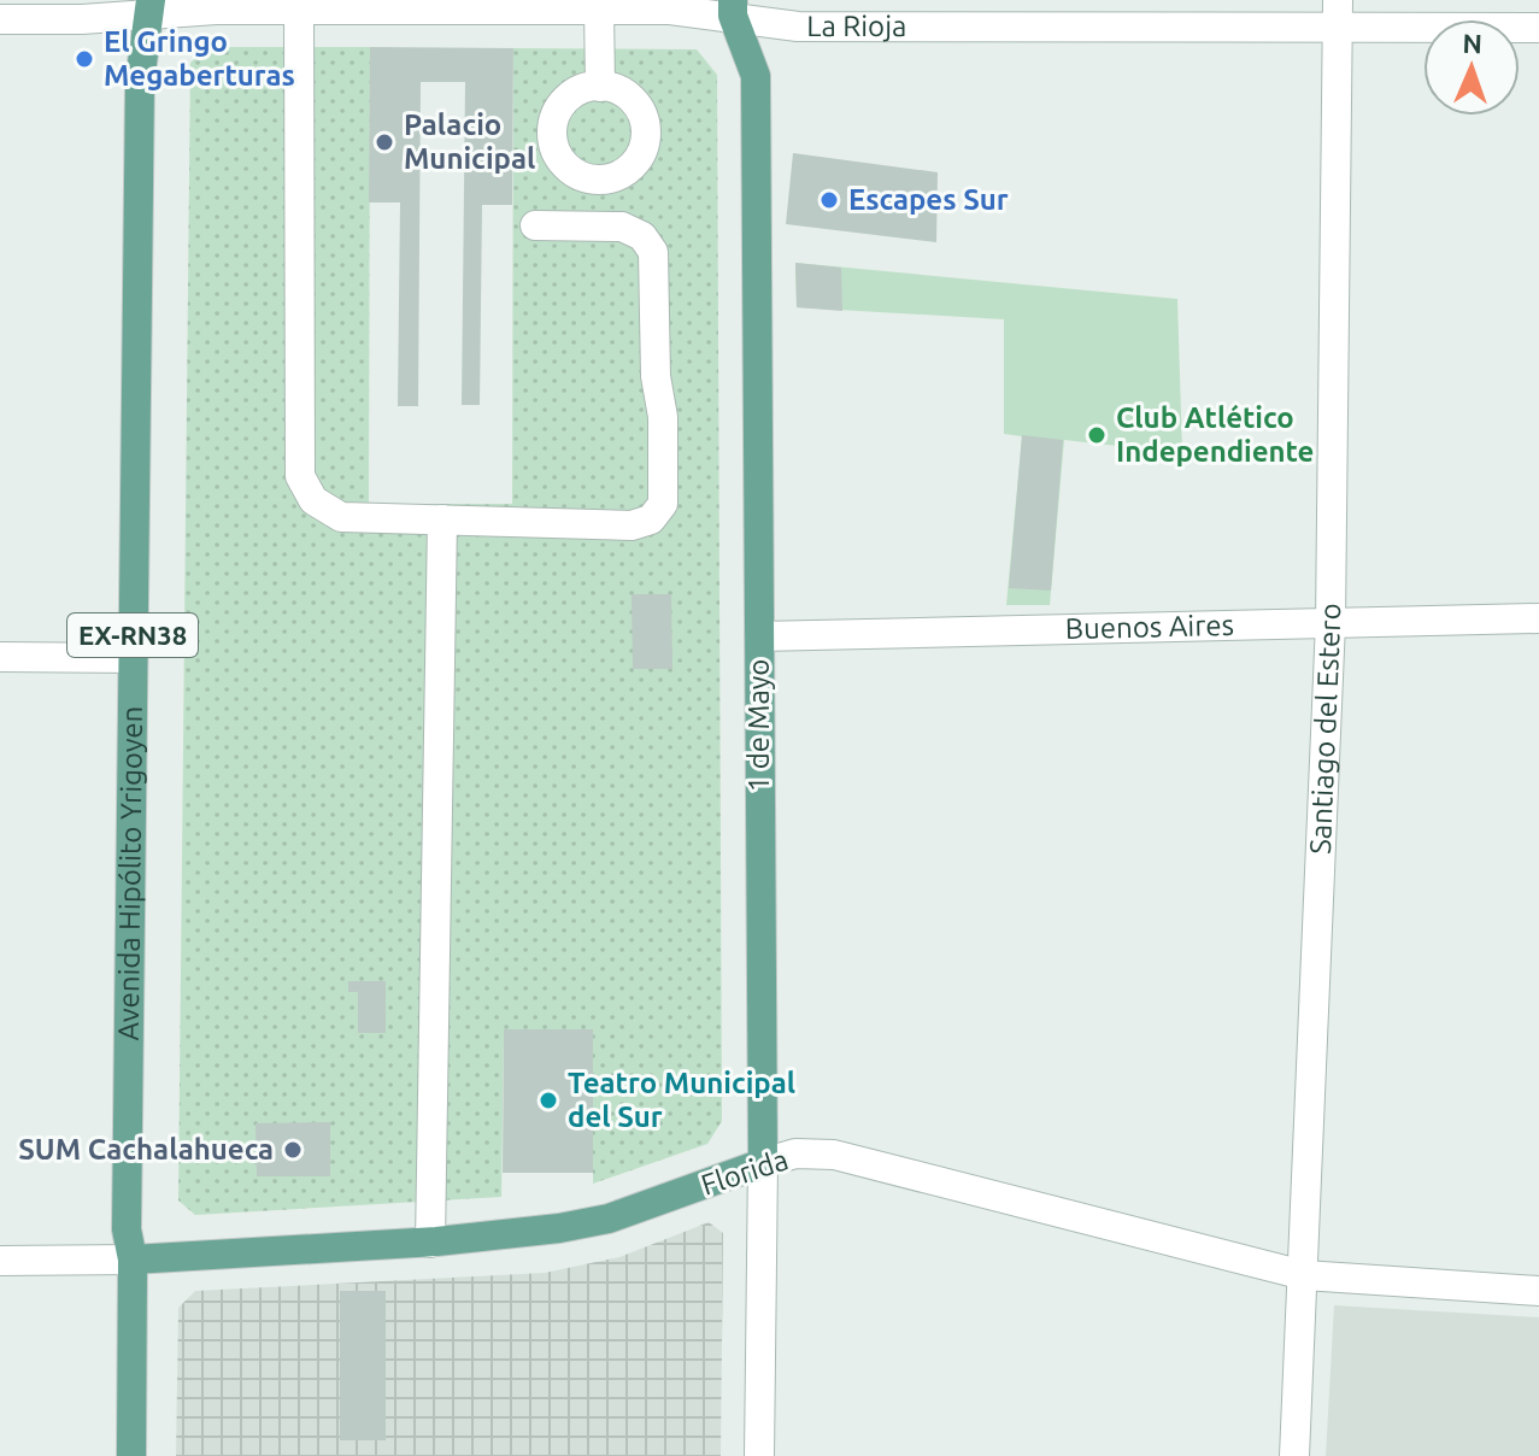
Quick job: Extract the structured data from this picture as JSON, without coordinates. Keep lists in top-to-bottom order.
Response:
{
  "streets": {
    "main road": [
      "EX-RN38",
      "1 de Mayo",
      "Avenida Hipólito Yrigoyen",
      "Florida"
    ],
    "street": ["La Rioja", "Buenos Aires", "Santiago del Estero"]
  },
  "crossings": [
    ["La Rioja", "1 de Mayo"],
    ["La Rioja", "Santiago del Estero"],
    ["La Rioja", "Avenida Hipólito Yrigoyen"],
    ["Buenos Aires", "1 de Mayo"],
    ["Buenos Aires", "Santiago del Estero"],
    ["1 de Mayo", "Florida"],
    ["Santiago del Estero", "Florida"],
    ["Avenida Hipólito Yrigoyen", "Florida"]
  ],
  "places": [
    "El Gringo Megaberturas",
    "Palacio Municipal",
    "Escapes Sur",
    "Club Atlético Independiente",
    "Teatro Municipal del Sur",
    "SUM Cachalahueca"
  ],
  "north": "top"
}
